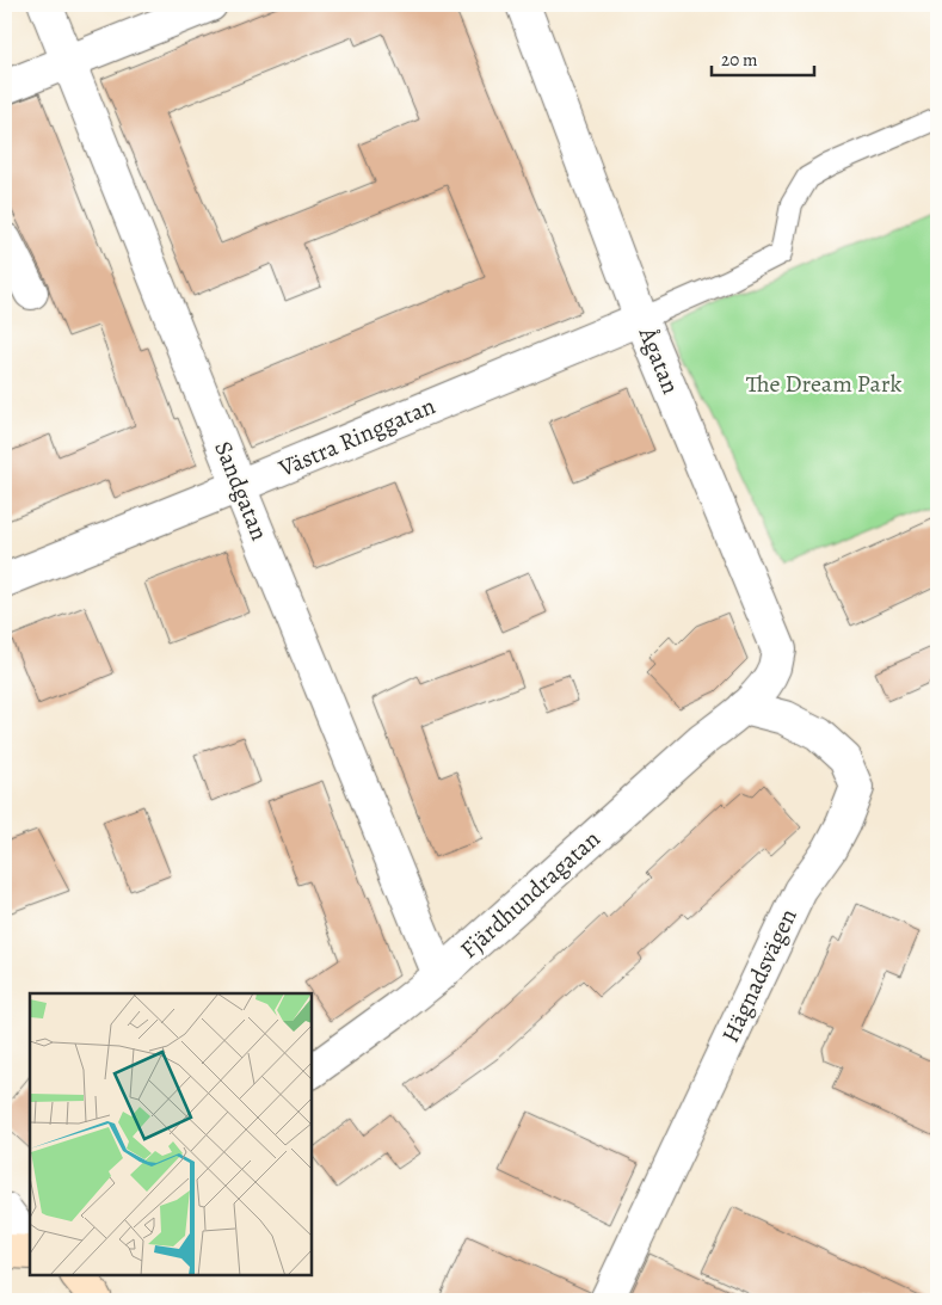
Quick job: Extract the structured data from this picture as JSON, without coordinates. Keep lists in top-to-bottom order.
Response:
{
  "streets": {
    "street": [
      "Ågatan",
      "Västra Ringgatan",
      "Sandgatan",
      "Fjärdhundragatan",
      "Hägnadsvägen"
    ]
  },
  "crossings": [
    ["Ågatan", "Västra Ringgatan"],
    ["Ågatan", "Fjärdhundragatan"],
    ["Ågatan", "Hägnadsvägen"],
    ["Västra Ringgatan", "Sandgatan"],
    ["Sandgatan", "Fjärdhundragatan"],
    ["Fjärdhundragatan", "Hägnadsvägen"]
  ],
  "parks": ["The Dream Park"],
  "scale_bar": "20 m"
}
